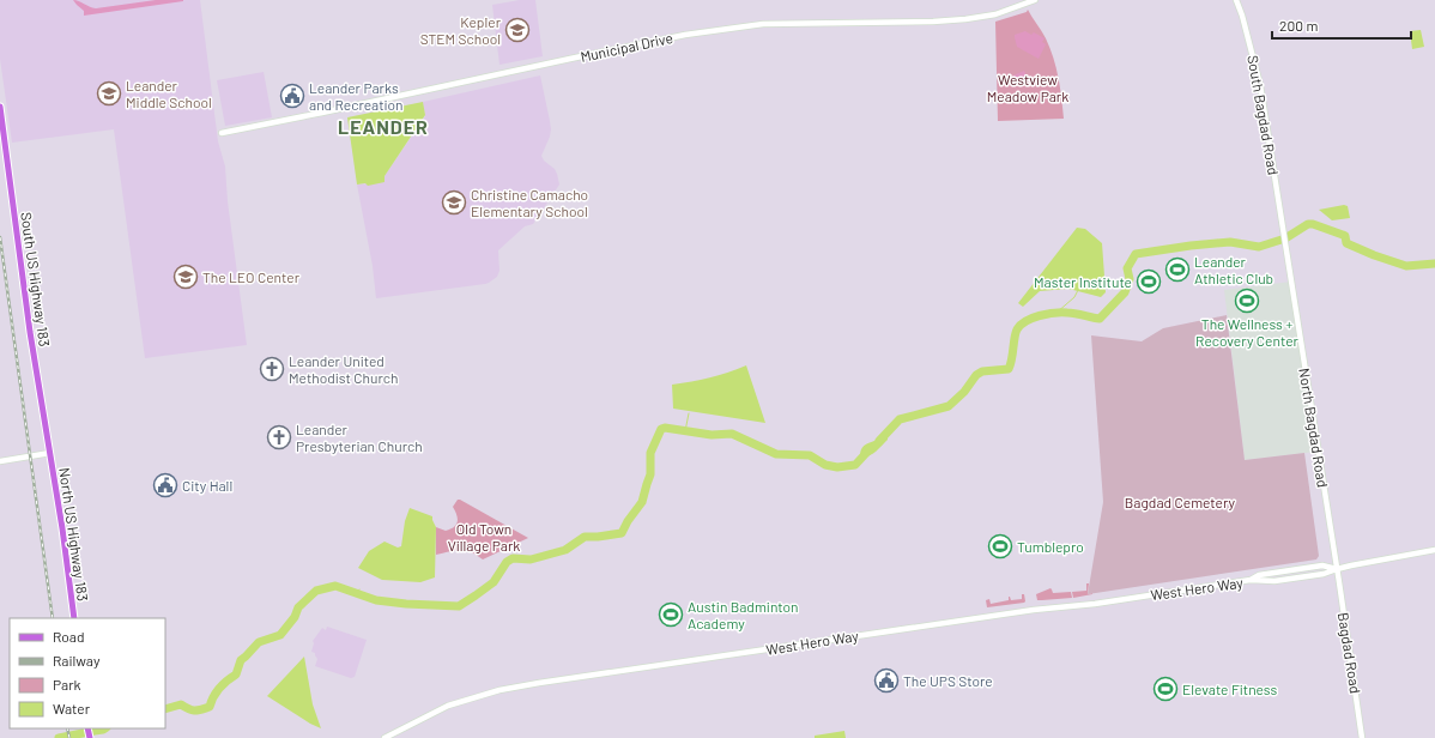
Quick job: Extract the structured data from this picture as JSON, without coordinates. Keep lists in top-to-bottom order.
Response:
{
  "streets": {
    "main road": [
      "Municipal Drive",
      "South Bagdad Road",
      "South US Highway 183",
      "North Bagdad Road",
      "North US Highway 183",
      "West Hero Way",
      "Bagdad Road"
    ]
  },
  "crossings": [
    ["South Bagdad Road", "North Bagdad Road"],
    ["South US Highway 183", "North US Highway 183"],
    ["North Bagdad Road", "West Hero Way"],
    ["North Bagdad Road", "Bagdad Road"],
    ["West Hero Way", "Bagdad Road"]
  ],
  "districts": ["LEANDER"],
  "parks": ["Westview Meadow Park", "Bagdad Cemetery", "Old Town Village Park"],
  "places": {
    "school or university": [
      "Kepler STEM School",
      "Leander Middle School",
      "Christine Camacho Elementary School",
      "The LEO Center"
    ],
    "public building": ["Leander Parks and Recreation", "City Hall", "The UPS Store"],
    "sports": [
      "Leander Athletic Club",
      "Master Institute",
      "The Wellness + Recovery Center",
      "Tumblepro",
      "Austin Badminton Academy",
      "Elevate Fitness"
    ],
    "church": ["Leander United Methodist Church", "Leander Presbyterian Church"]
  },
  "legend": [
    "Road",
    "Railway",
    "Park",
    "Water"
  ],
  "scale_bar": "200 m"
}
